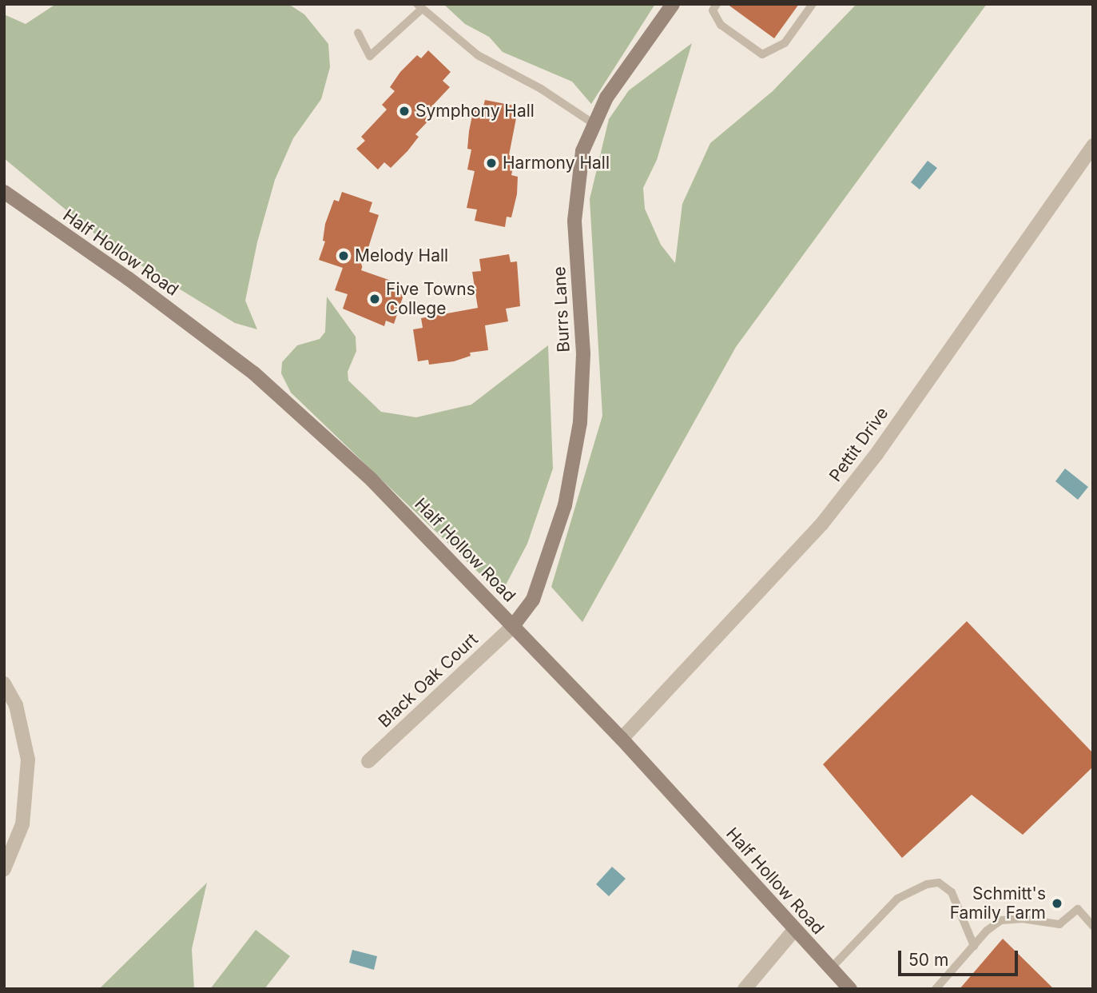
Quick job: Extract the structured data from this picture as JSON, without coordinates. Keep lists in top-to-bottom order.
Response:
{
  "streets": {
    "main road": ["Half Hollow Road", "Burrs Lane"],
    "street": ["Pettit Drive", "Black Oak Court"]
  },
  "crossings": [
    ["Half Hollow Road", "Burrs Lane"],
    ["Half Hollow Road", "Pettit Drive"],
    ["Half Hollow Road", "Black Oak Court"],
    ["Burrs Lane", "Black Oak Court"]
  ],
  "places": [
    "Symphony Hall",
    "Harmony Hall",
    "Melody Hall",
    "Five Towns College",
    "Schmitt's Family Farm"
  ],
  "scale_bar": "50 m"
}
